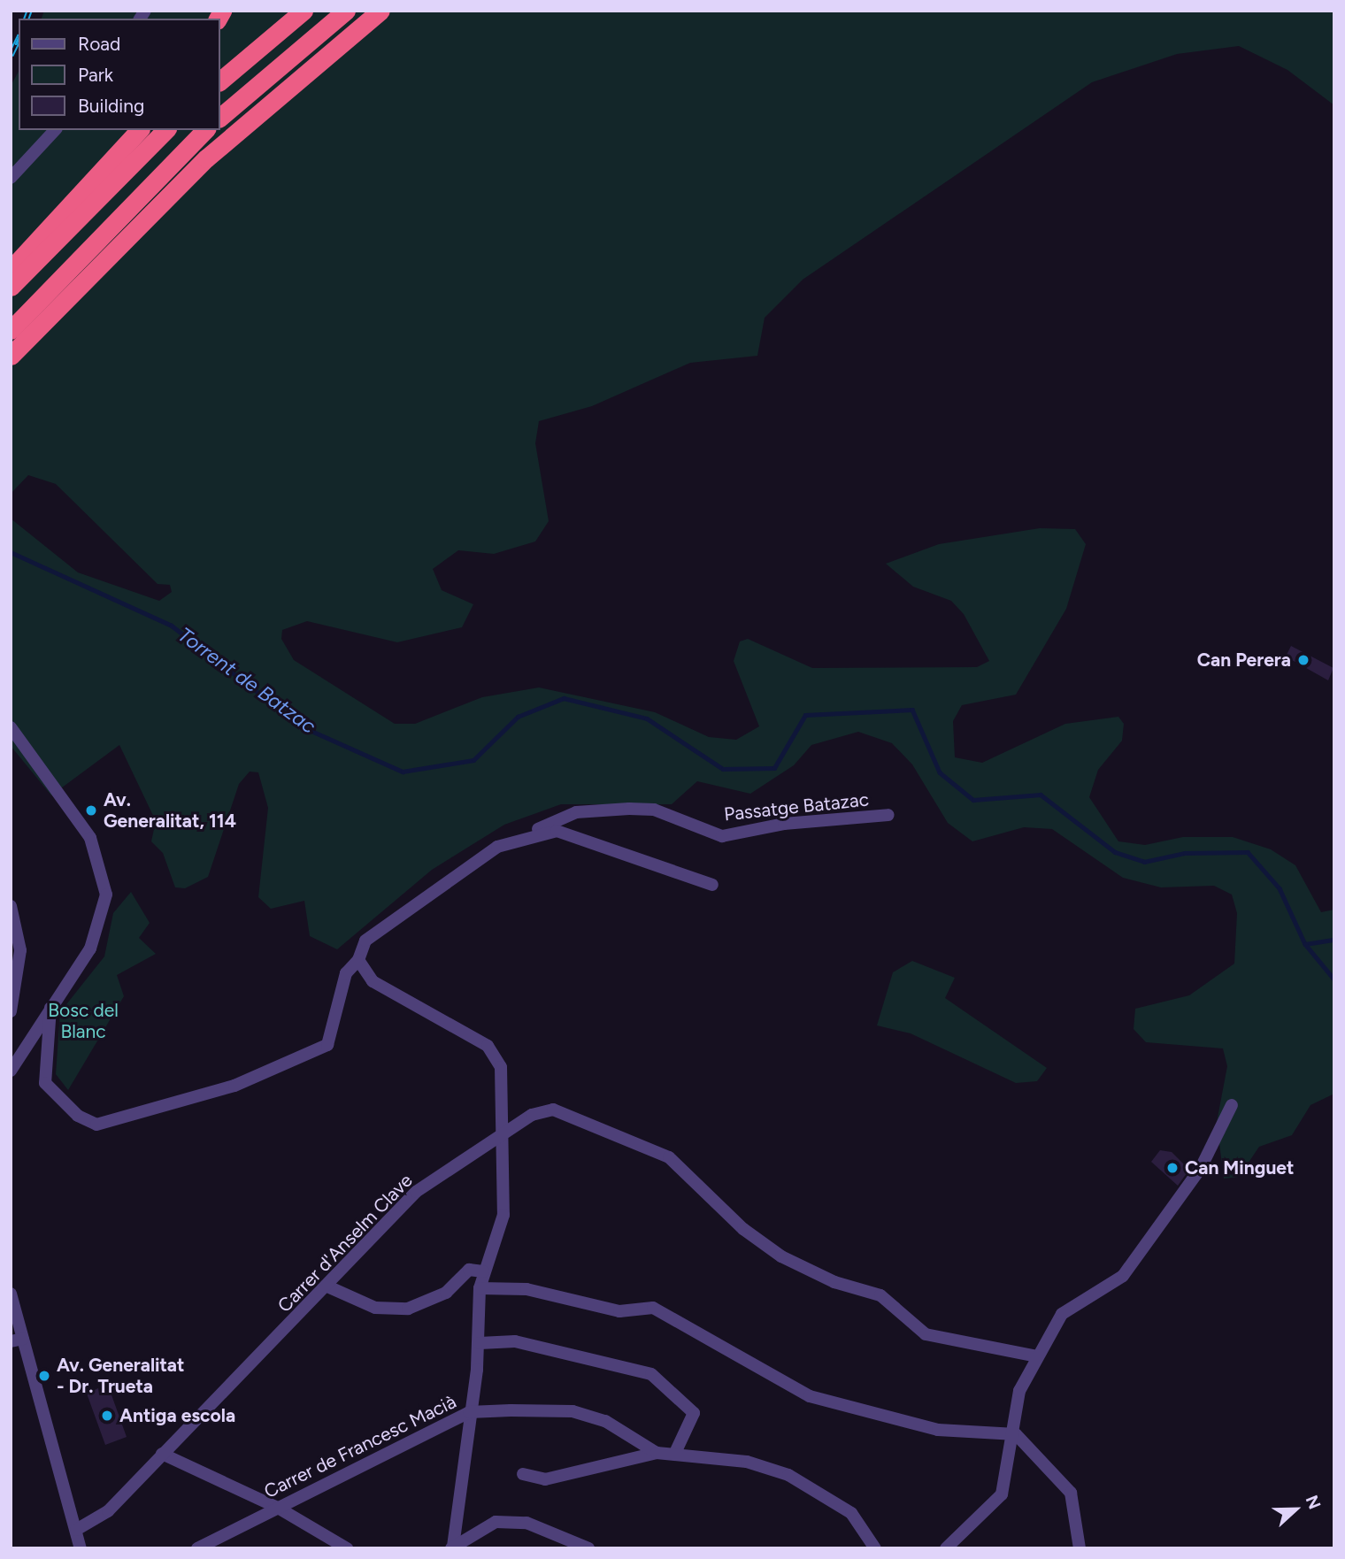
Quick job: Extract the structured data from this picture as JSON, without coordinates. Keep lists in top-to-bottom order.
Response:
{
  "streets": {
    "street": ["Passatge Batazac", "Carrer d'Anselm Clave", "Carrer de Francesc Macià"]
  },
  "water": ["Torrent de Batzac"],
  "parks": ["Bosc del Blanc"],
  "places": [
    "Can Perera",
    "Av. Generalitat, 114",
    "Can Minguet",
    "Av. Generalitat - Dr. Trueta",
    "Antiga escola"
  ],
  "legend": ["Road", "Park", "Building"],
  "north": "right"
}
